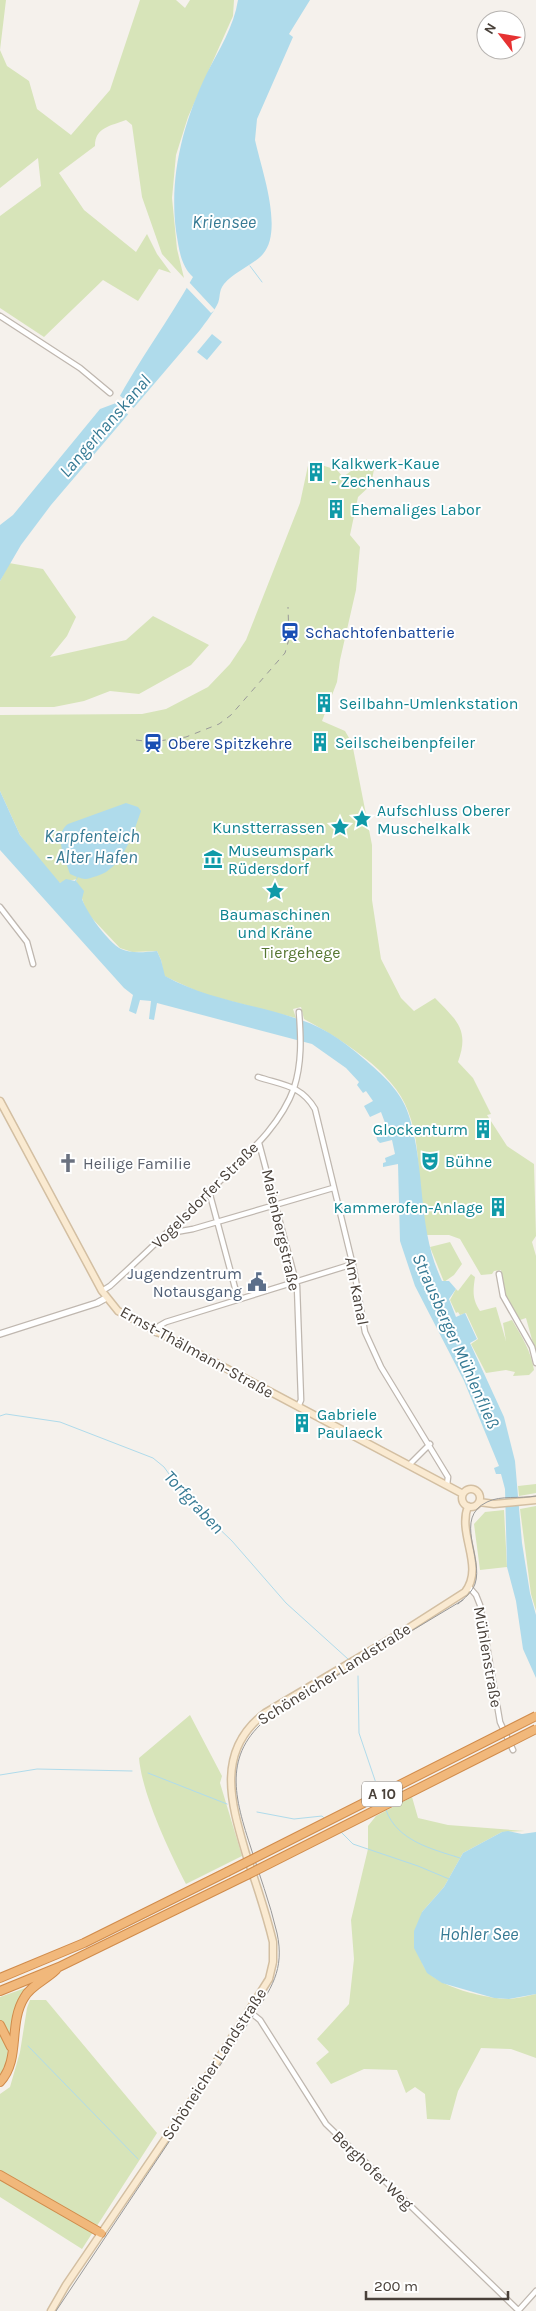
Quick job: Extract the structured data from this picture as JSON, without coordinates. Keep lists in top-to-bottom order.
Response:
{
  "streets": {
    "highway": ["A 10"],
    "main road": ["Ernst-Thälmann-Straße", "Mühlenstraße", "Schöneicher Landstraße"],
    "street": [
      "Vogelsdorfer Straße",
      "Maienbergstraße",
      "Am Kanal",
      "Berghofer Weg"
    ]
  },
  "crossings": [
    ["Vogelsdorfer Straße", "Maienbergstraße"],
    ["Vogelsdorfer Straße", "Am Kanal"],
    ["Vogelsdorfer Straße", "Ernst-Thälmann-Straße"],
    ["Maienbergstraße", "Ernst-Thälmann-Straße"],
    ["Am Kanal", "Ernst-Thälmann-Straße"],
    ["Ernst-Thälmann-Straße", "Mühlenstraße"],
    ["Mühlenstraße", "Schöneicher Landstraße"],
    ["Schöneicher Landstraße", "Berghofer Weg"]
  ],
  "water": [
    "Kriensee",
    "Langerhanskanal",
    "Karpfenteich - Alter Hafen",
    "Strausberger Mühlenfließ",
    "Torfgraben",
    "Hohler See"
  ],
  "parks": ["Tiergehege"],
  "places": {
    "building": [
      "Kalkwerk-Kaue - Zechenhaus",
      "Ehemaliges Labor",
      "Seilbahn-Umlenkstation",
      "Seilscheibenpfeiler",
      "Glockenturm",
      "Kammerofen-Anlage",
      "Gabriele Paulaeck"
    ],
    "station": ["Schachtofenbatterie", "Obere Spitzkehre"],
    "place": ["Aufschluss Oberer Muschelkalk", "Kunstterrassen", "Baumaschinen und Kräne"],
    "museum": ["Museumspark Rüdersdorf"],
    "theatre": ["Bühne"],
    "church": ["Heilige Familie"],
    "public building": ["Jugendzentrum Notausgang"]
  },
  "scale_bar": "200 m",
  "north": "top left"
}
